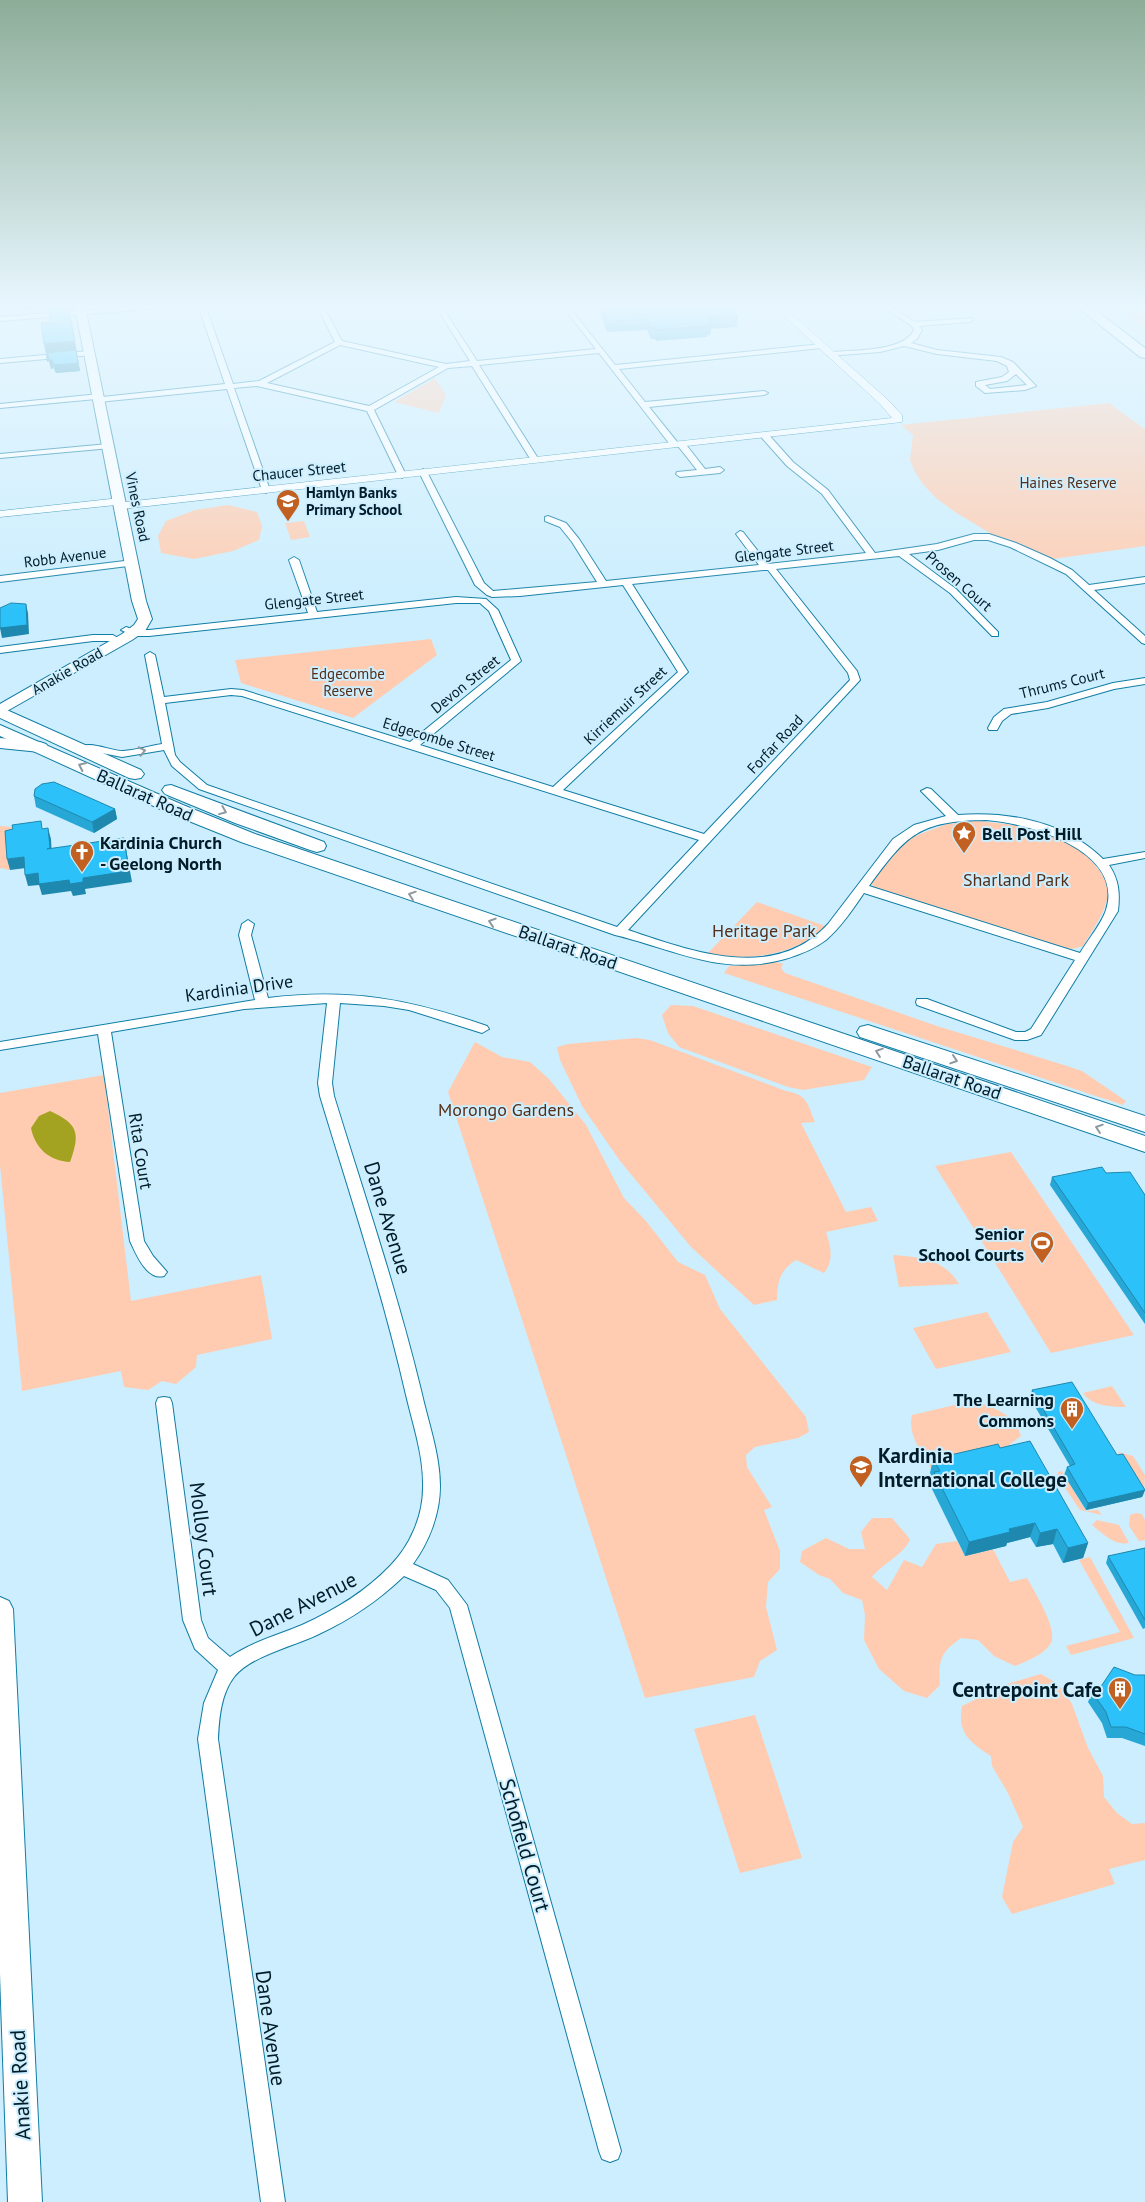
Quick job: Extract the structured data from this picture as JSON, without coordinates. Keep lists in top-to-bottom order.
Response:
{
  "streets": {
    "highway": ["Ballarat Road"],
    "main road": ["Vines Road", "Anakie Road"],
    "street": [
      "Chaucer Street",
      "Glengate Street",
      "Robb Avenue",
      "Prosen Court",
      "Thrums Court",
      "Devon Street",
      "Kirriemuir Street",
      "Edgecombe Street",
      "Forfar Road",
      "Kardinia Drive",
      "Rita Court",
      "Dane Avenue",
      "Molloy Court",
      "Schofield Court"
    ]
  },
  "crossings": [
    ["Chaucer Street", "Vines Road"],
    ["Chaucer Street", "Devon Street"],
    ["Vines Road", "Glengate Street"],
    ["Vines Road", "Robb Avenue"],
    ["Vines Road", "Anakie Road"],
    ["Glengate Street", "Prosen Court"],
    ["Glengate Street", "Anakie Road"],
    ["Glengate Street", "Devon Street"],
    ["Glengate Street", "Kirriemuir Street"],
    ["Glengate Street", "Forfar Road"],
    ["Anakie Road", "Ballarat Road"],
    ["Devon Street", "Edgecombe Street"],
    ["Kirriemuir Street", "Edgecombe Street"],
    ["Edgecombe Street", "Forfar Road"],
    ["Forfar Road", "Ballarat Road"],
    ["Kardinia Drive", "Rita Court"],
    ["Kardinia Drive", "Dane Avenue"],
    ["Dane Avenue", "Molloy Court"],
    ["Dane Avenue", "Schofield Court"]
  ],
  "parks": [
    "Haines Reserve",
    "Edgecombe Reserve",
    "Sharland Park",
    "Heritage Park",
    "Morongo Gardens"
  ],
  "places": {
    "school or university": ["Hamlyn Banks Primary School", "Kardinia International College"],
    "place": ["Bell Post Hill"],
    "church": ["Kardinia Church - Geelong North"],
    "sports": ["Senior School Courts"],
    "building": ["The Learning Commons", "Centrepoint Cafe"]
  }
}
